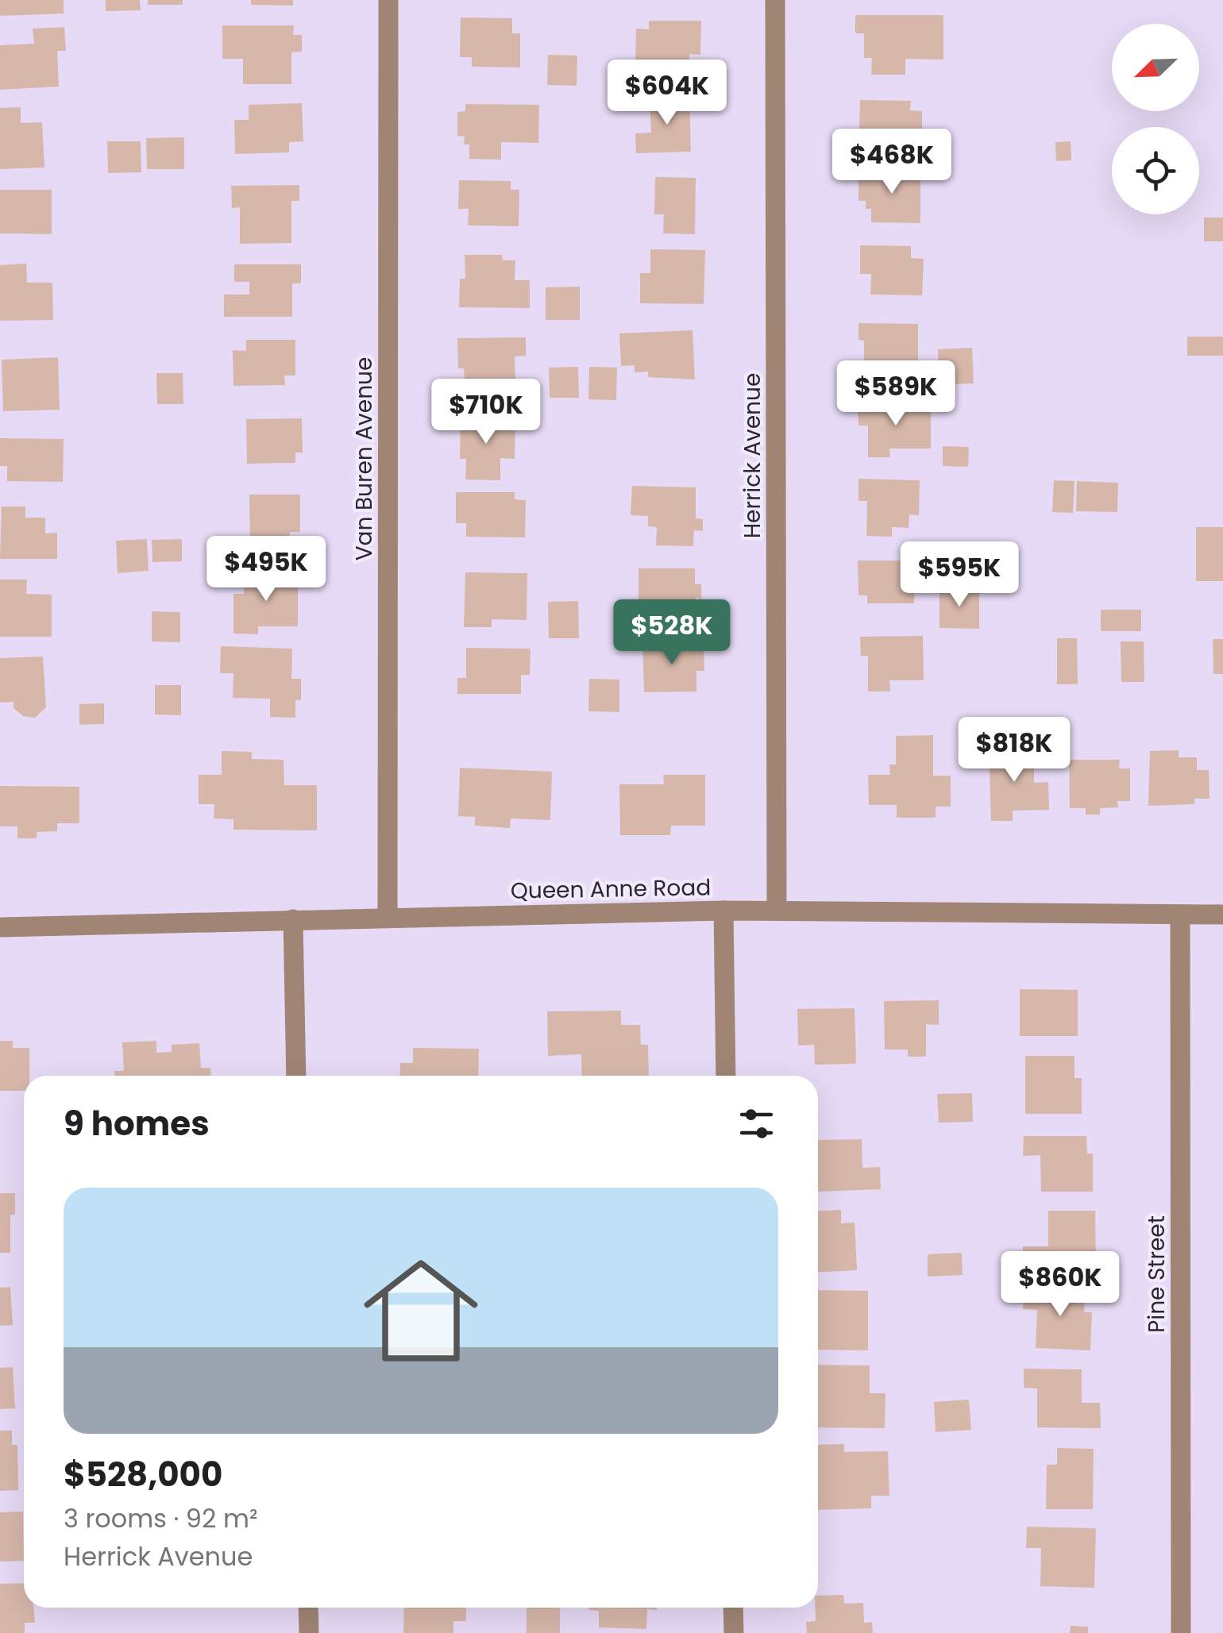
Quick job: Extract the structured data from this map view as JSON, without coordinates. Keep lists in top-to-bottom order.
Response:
{
  "streets": {
    "street": [
      "Herrick Avenue",
      "Van Buren Avenue",
      "Queen Anne Road",
      "Pine Street"
    ]
  },
  "crossings": [
    ["Herrick Avenue", "Queen Anne Road"],
    ["Van Buren Avenue", "Queen Anne Road"],
    ["Queen Anne Road", "Pine Street"]
  ],
  "north": "bottom left",
  "page": {
    "price": [
      "$604K",
      "$468K",
      "$589K",
      "$710K",
      "$495K",
      "$595K",
      "$528K",
      "$818K",
      "$860K"
    ],
    "heading": "9 homes",
    "list": [
      {
        "name": "$528,000",
        "note": "3 rooms · 92 m² · Herrick Avenue"
      }
    ]
  }
}
